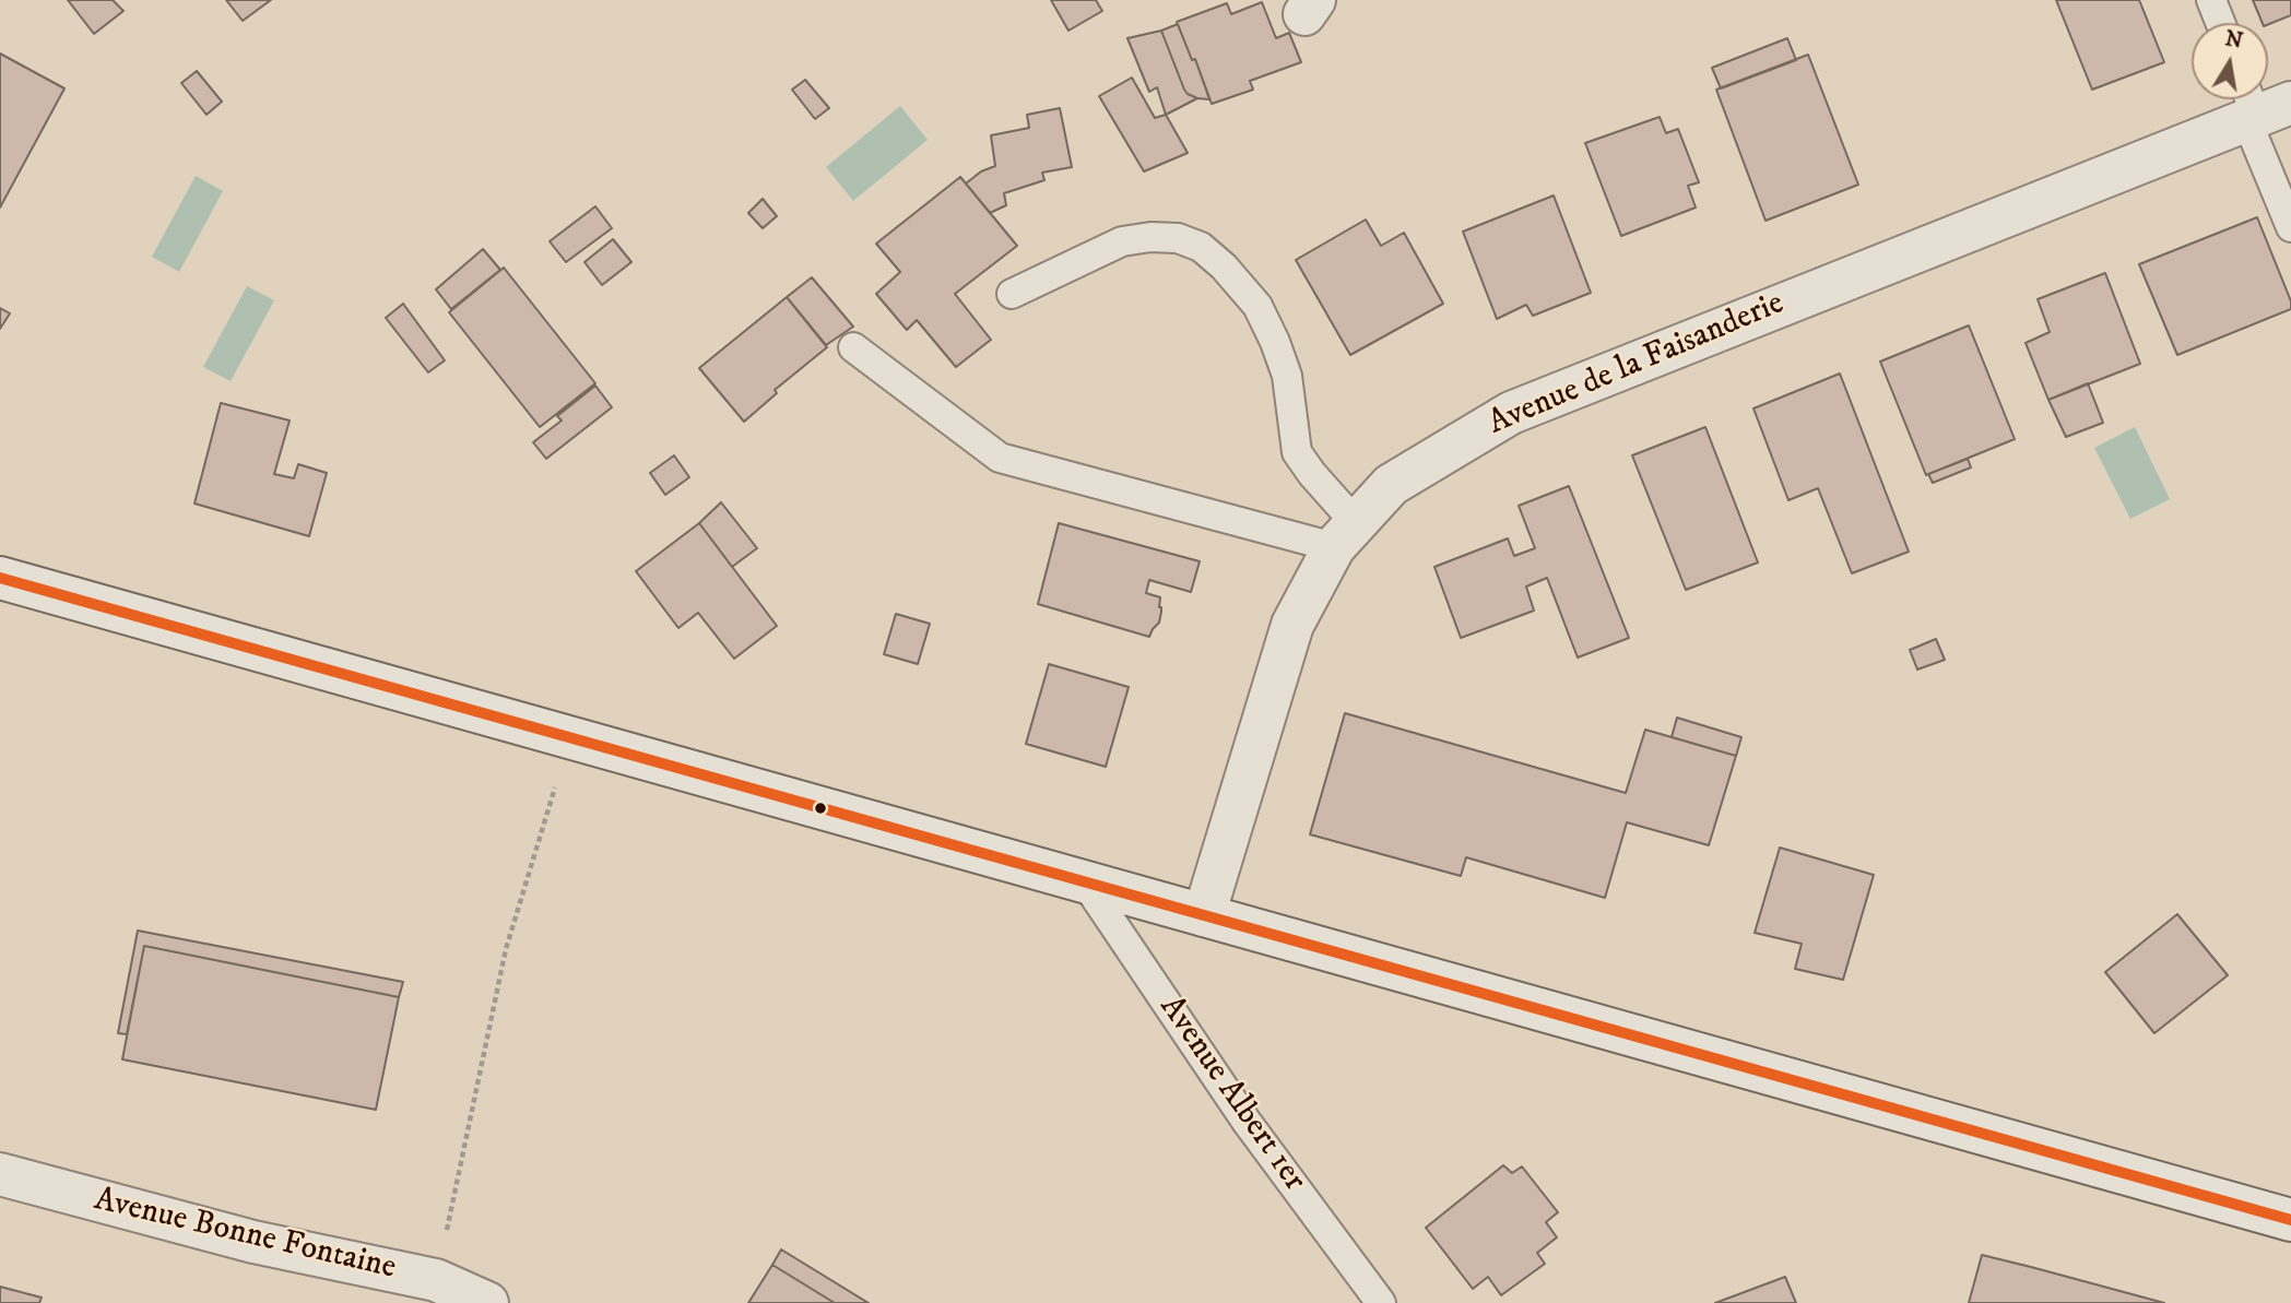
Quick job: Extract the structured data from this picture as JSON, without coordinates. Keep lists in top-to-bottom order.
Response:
{
  "streets": {
    "main road": ["Avenue de la Faisanderie", "Avenue Bonne Fontaine"],
    "lane": ["Avenue Albert 1er"]
  },
  "north": "top"
}
